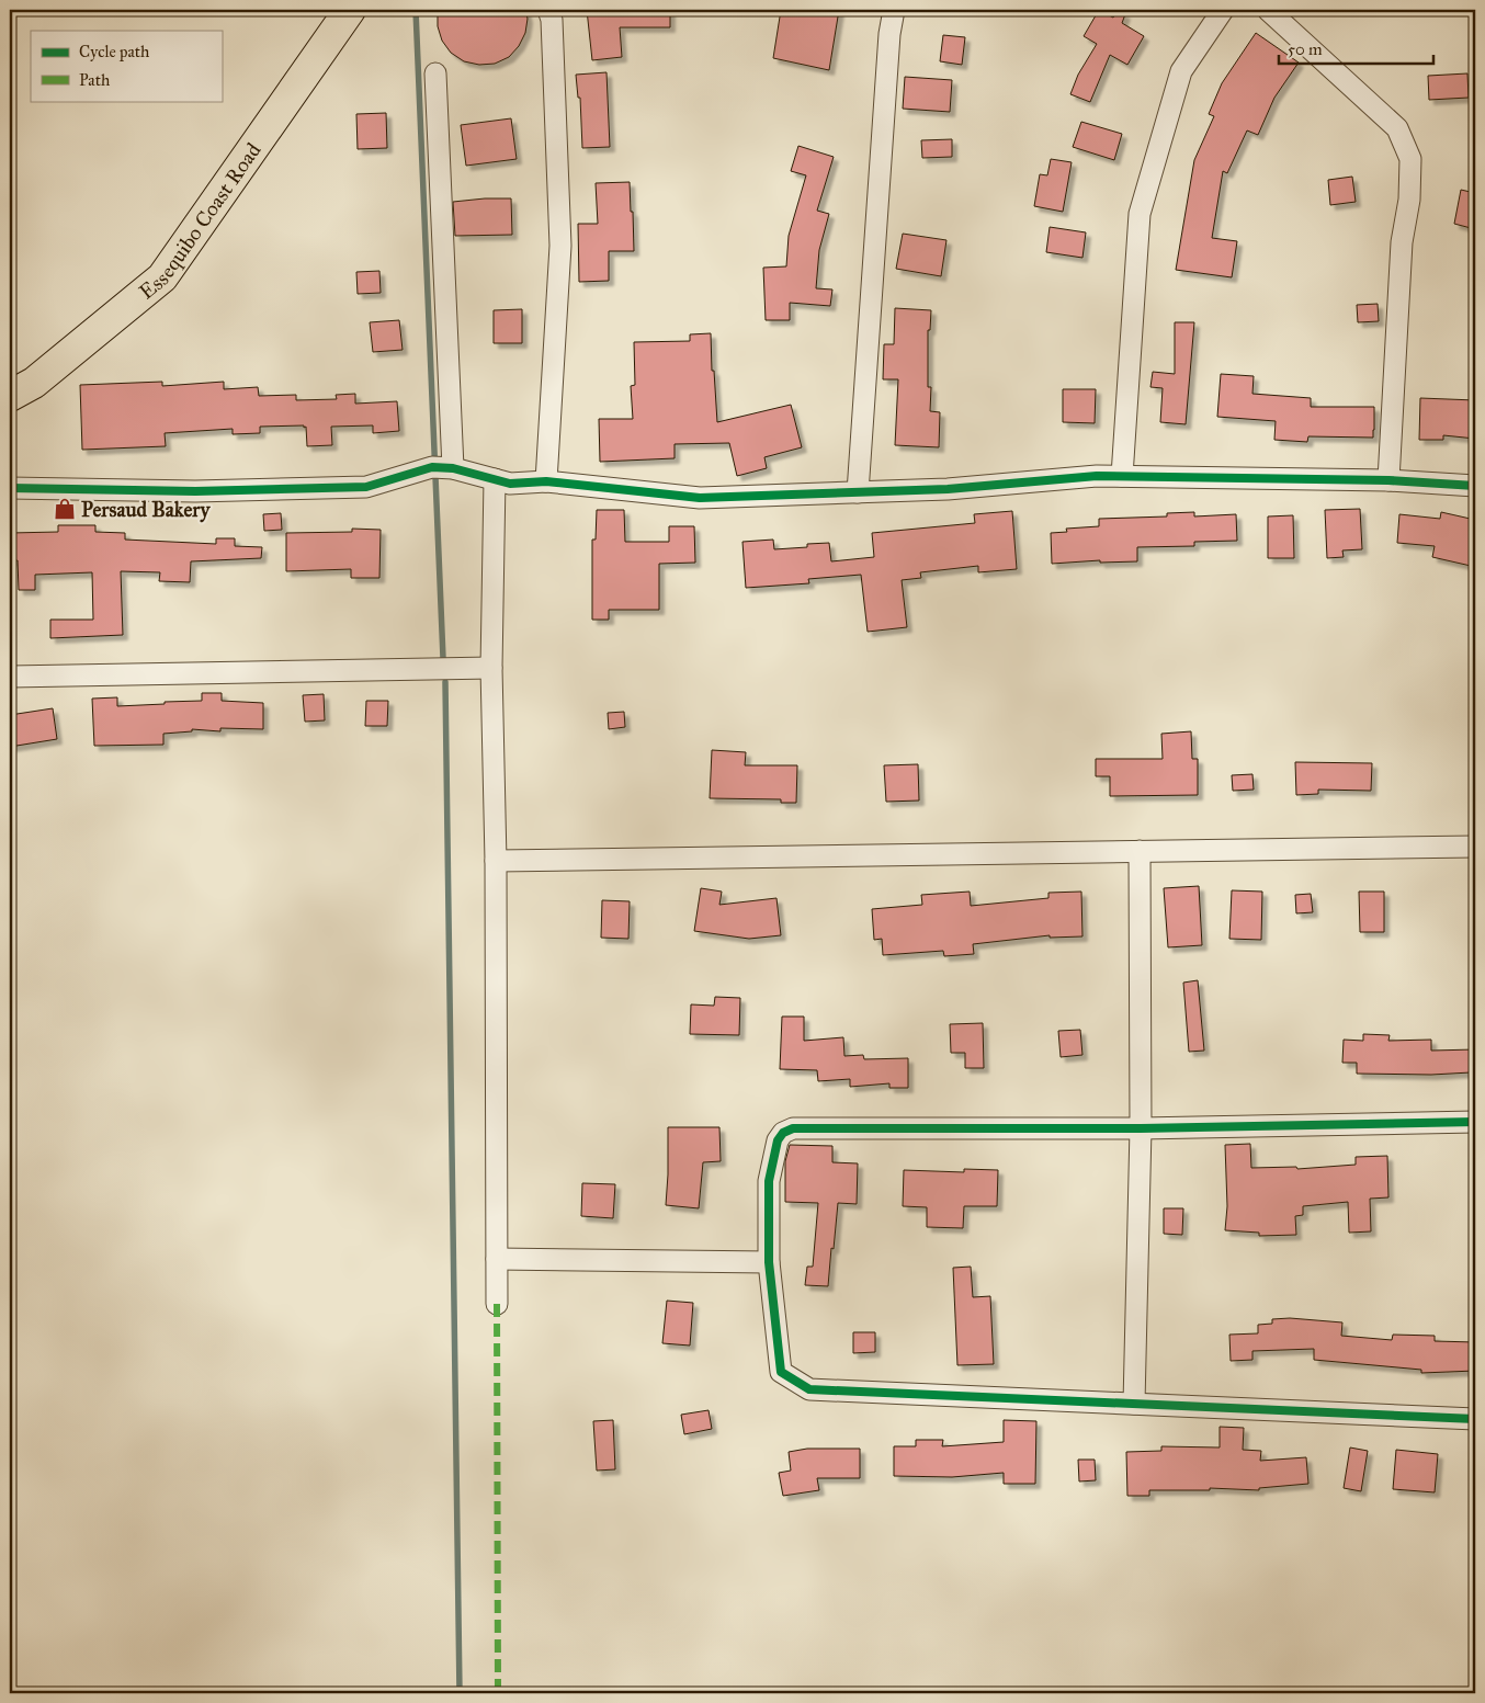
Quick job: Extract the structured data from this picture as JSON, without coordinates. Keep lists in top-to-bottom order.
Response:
{
  "streets": {
    "main road": ["Essequibo Coast Road"]
  },
  "places": {
    "shop": ["Persaud Bakery"]
  },
  "legend": ["Cycle path", "Path"],
  "scale_bar": "50 m"
}
